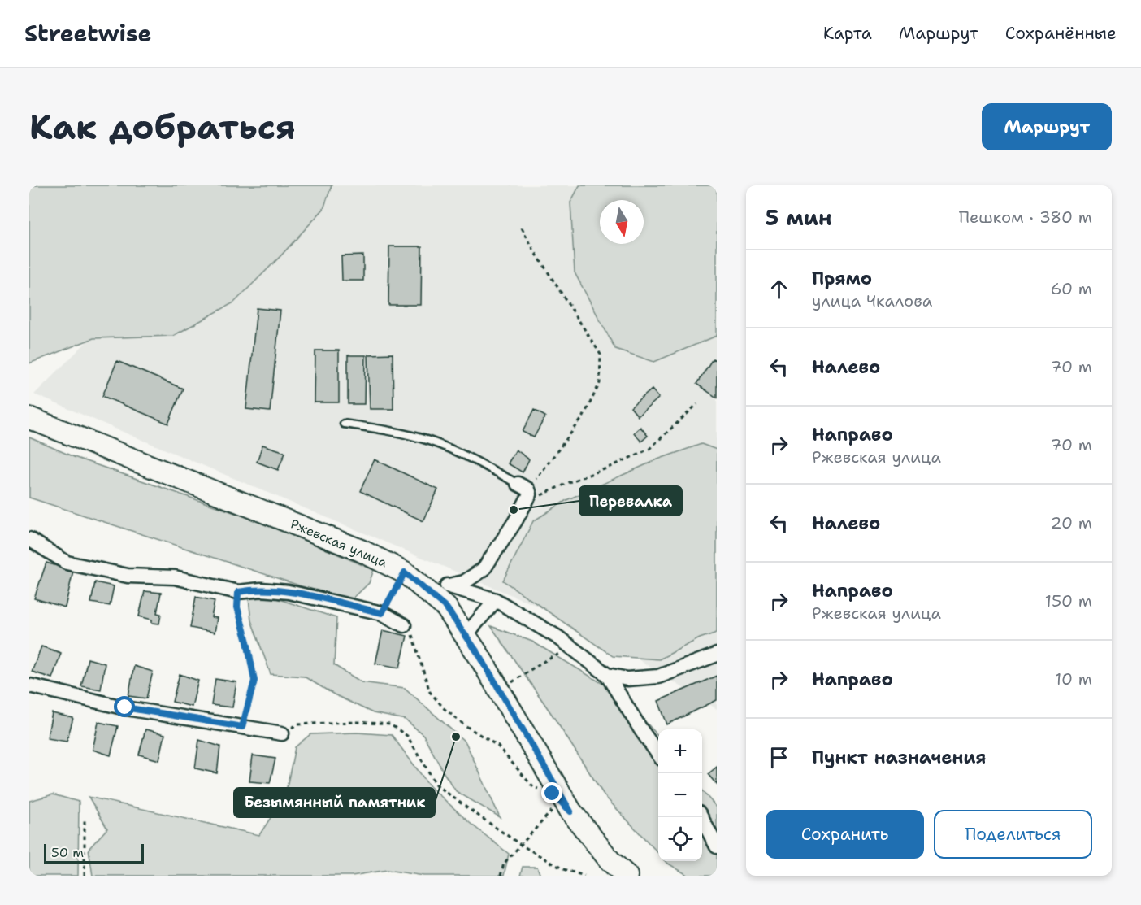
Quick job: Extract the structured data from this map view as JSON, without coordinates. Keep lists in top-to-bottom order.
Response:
{
  "streets": {
    "main road": ["Ржевская улица"]
  },
  "places": ["Перевалка", "Безымянный памятник"],
  "scale_bar": "50 m",
  "north": "bottom",
  "page": {
    "header": "Streetwise",
    "nav": ["Карта", "Маршрут", "Сохранённые"],
    "buttons": [
      "Маршрут",
      ["Сохранить", "Поделиться"]
    ],
    "title": "Как добраться",
    "heading": ["5 мин", "Пешком · 380 m"],
    "list": [
      ["Прямо", "улица Чкалова", "60 m"],
      ["Налево", "70 m"],
      ["Направо", "Ржевская улица", "70 m"],
      ["Налево", "20 m"],
      ["Направо", "Ржевская улица", "150 m"],
      ["Направо", "10 m"],
      "Пункт назначения"
    ],
    "map_buttons": ["+", "−"],
    "scale": "50 m"
  }
}
